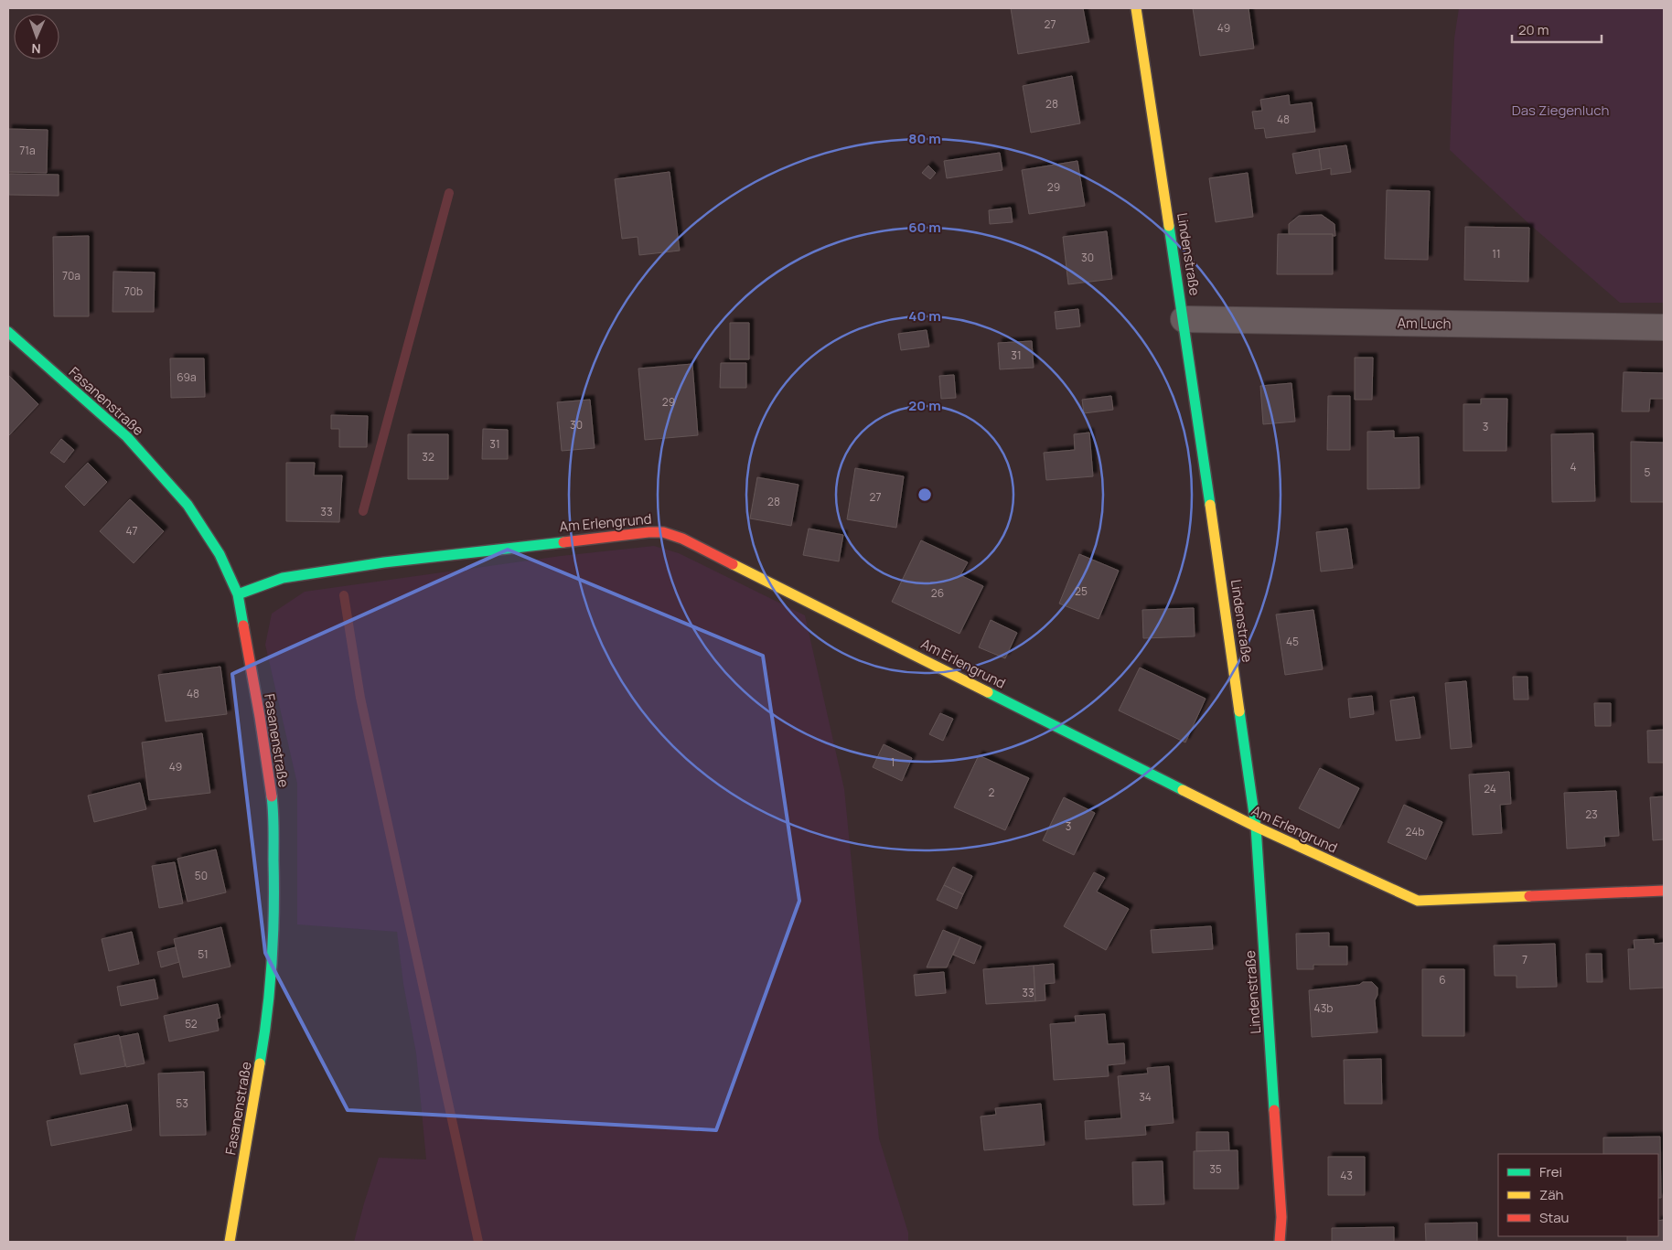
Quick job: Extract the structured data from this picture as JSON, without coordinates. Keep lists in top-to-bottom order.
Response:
{
  "streets": {
    "street": [
      "Lindenstraße",
      "Am Luch",
      "Fasanenstraße",
      "Am Erlengrund"
    ]
  },
  "crossings": [
    ["Lindenstraße", "Am Luch"],
    ["Lindenstraße", "Am Erlengrund"],
    ["Fasanenstraße", "Am Erlengrund"]
  ],
  "parks": ["Das Ziegenluch"],
  "house_numbers": [
    "27",
    "49",
    "28",
    "48",
    "71a",
    "29",
    "11",
    "30",
    "70a",
    "70b",
    "31",
    "69a",
    "29",
    "30",
    "3",
    "31",
    "32",
    "4",
    "5",
    "27",
    "28",
    "33",
    "47",
    "25",
    "26",
    "45",
    "48",
    "1",
    "49",
    "24",
    "2",
    "23",
    "3",
    "24b",
    "50",
    "51",
    "7",
    "6",
    "33",
    "43b",
    "52",
    "34",
    "53",
    "35",
    "43"
  ],
  "legend": ["Frei", "Zäh", "Stau"],
  "scale_bar": "20 m",
  "north": "bottom",
  "rings": [
    "80 m",
    "60 m",
    "40 m",
    "20 m"
  ]
}
